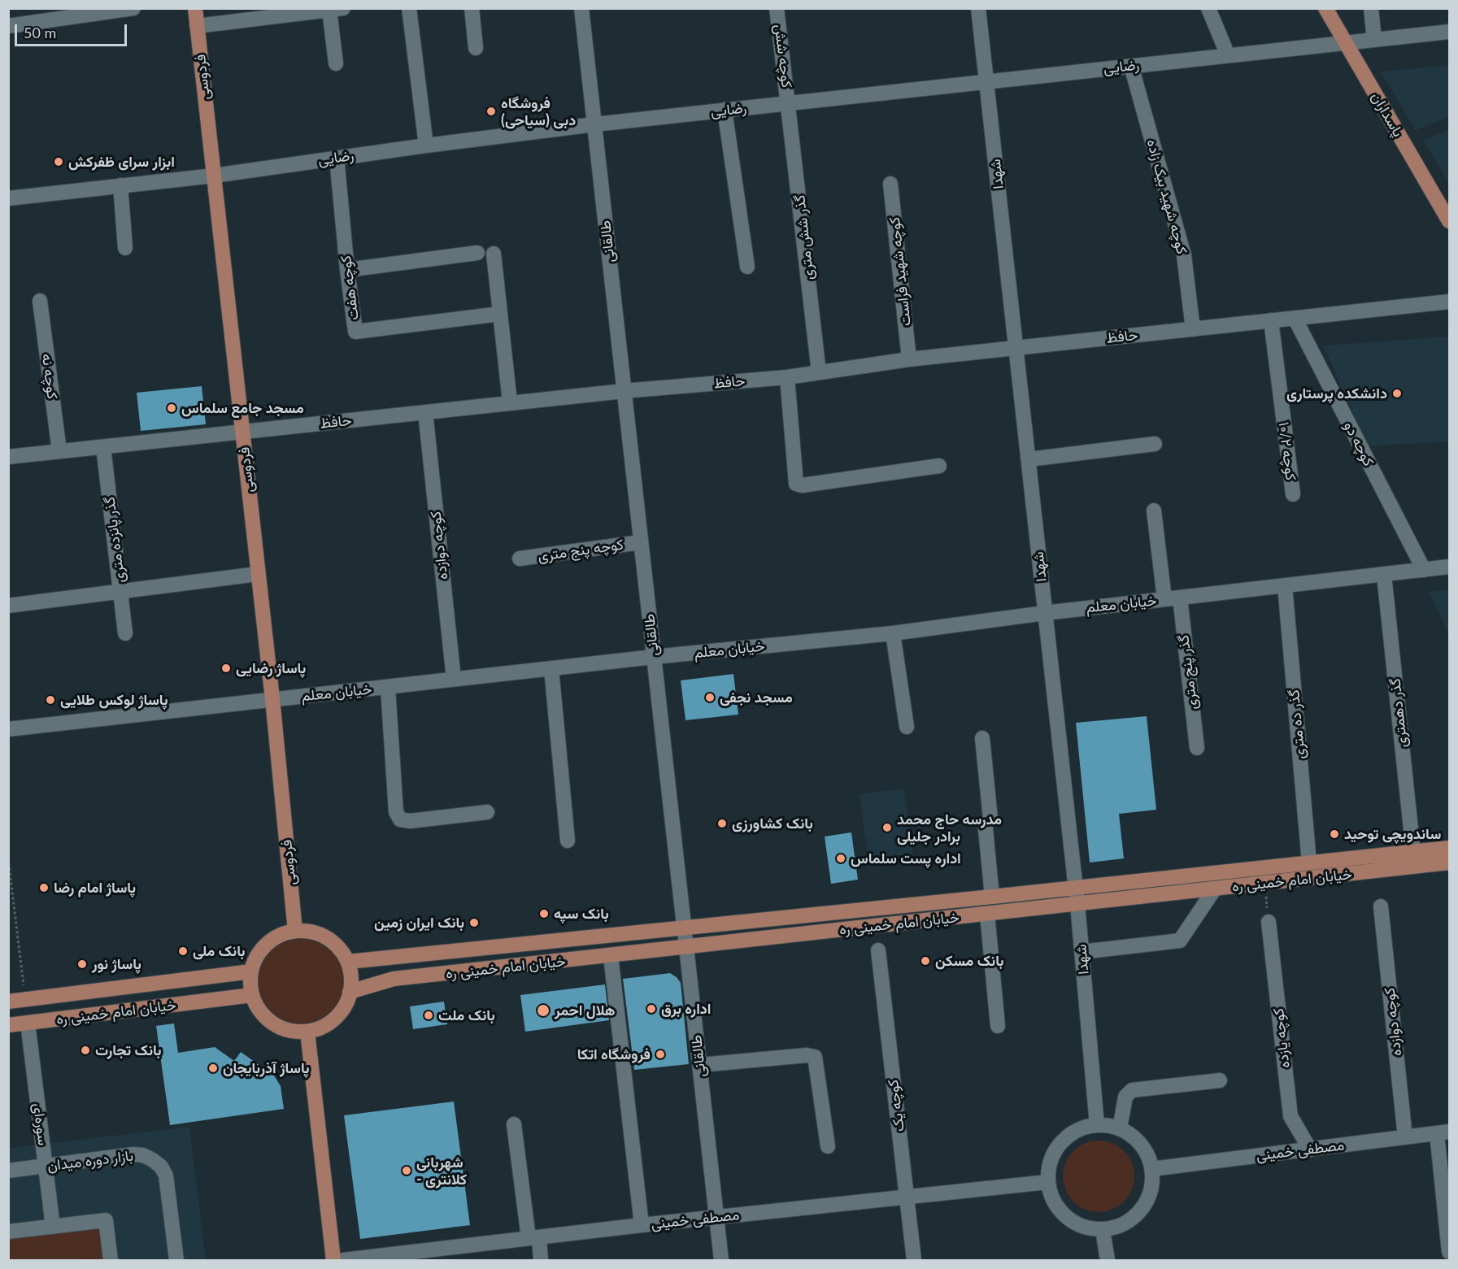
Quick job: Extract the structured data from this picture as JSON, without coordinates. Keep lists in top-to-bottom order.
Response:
{
  "streets": {
    "main road": ["فردوسی", "پاسداران", "خیابان امام خمینی ره"],
    "street": [
      "کوچه شش",
      "رضایی",
      "شهدا",
      "کوچه شهید بیک زاده",
      "گذر شش متری",
      "طالقانی",
      "کوچه شهید فراست",
      "کوچه هفت",
      "حافظ",
      "کوچه نه",
      "کوچه دو",
      "کوچه ۱۰/۲",
      "گذر پانزده متری",
      "کوچه دوازده",
      "کوچه پنج متری",
      "خیابان معلم",
      "گذر پنج متری",
      "گذر دهمتری",
      "گذر ده متری",
      "کوچه یازده",
      "کوچه یک",
      "سوره‌ای",
      "مصطفی خمینی",
      "بازار دوره میدان"
    ]
  },
  "crossings": [
    ["کوچه شش", "رضایی"],
    ["کوچه شش", "گذر شش متری"],
    ["رضایی", "فردوسی"],
    ["رضایی", "پاسداران"],
    ["رضایی", "شهدا"],
    ["رضایی", "کوچه شهید بیک زاده"],
    ["رضایی", "گذر شش متری"],
    ["رضایی", "طالقانی"],
    ["رضایی", "کوچه هفت"],
    ["فردوسی", "حافظ"],
    ["فردوسی", "خیابان معلم"],
    ["فردوسی", "خیابان امام خمینی ره"],
    ["شهدا", "حافظ"],
    ["شهدا", "خیابان معلم"],
    ["شهدا", "خیابان امام خمینی ره"],
    ["شهدا", "مصطفی خمینی"],
    ["کوچه شهید بیک زاده", "حافظ"],
    ["گذر شش متری", "حافظ"],
    ["طالقانی", "حافظ"],
    ["طالقانی", "کوچه پنج متری"],
    ["طالقانی", "خیابان معلم"],
    ["طالقانی", "خیابان امام خمینی ره"],
    ["طالقانی", "مصطفی خمینی"],
    ["کوچه شهید فراست", "حافظ"],
    ["حافظ", "کوچه نه"],
    ["حافظ", "کوچه دو"],
    ["حافظ", "کوچه ۱۰/۲"],
    ["حافظ", "گذر پانزده متری"],
    ["حافظ", "کوچه دوازده"],
    ["کوچه دو", "خیابان معلم"],
    ["کوچه دوازده", "خیابان معلم"],
    ["کوچه دوازده", "مصطفی خمینی"],
    ["خیابان معلم", "گذر پنج متری"],
    ["خیابان معلم", "گذر دهمتری"],
    ["خیابان معلم", "گذر ده متری"],
    ["گذر دهمتری", "خیابان امام خمینی ره"],
    ["گذر ده متری", "خیابان امام خمینی ره"],
    ["خیابان امام خمینی ره", "سوره‌ای"],
    ["کوچه یازده", "مصطفی خمینی"],
    ["کوچه یک", "مصطفی خمینی"],
    ["سوره‌ای", "بازار دوره میدان"]
  ],
  "places": [
    "فروشگاه دبی (سیاحی)",
    "ابزار سرای ظفرکش",
    "دانشکده پرستاری",
    "مسجد جامع سلماس",
    "پاساژ رضایی",
    "مسجد نجفی",
    "پاساژ لوکس طلایی",
    "بانک کشاورزی",
    "مدرسه حاج محمد برادر جلیلی",
    "ساندویچی توحید",
    "اداره پست سلماس",
    "پاساژ امام رضا",
    "بانک سپه",
    "بانک ایران زمین",
    "بانک ملی",
    "بانک مسکن",
    "پاساژ نور",
    "اداره برق",
    "هلال احمر",
    "بانک ملت",
    "بانک تجارت",
    "فروشگاه اتکا",
    "پاساژ آذربایجان",
    "شهربانی - کلانتری"
  ],
  "scale_bar": "50 m"
}
